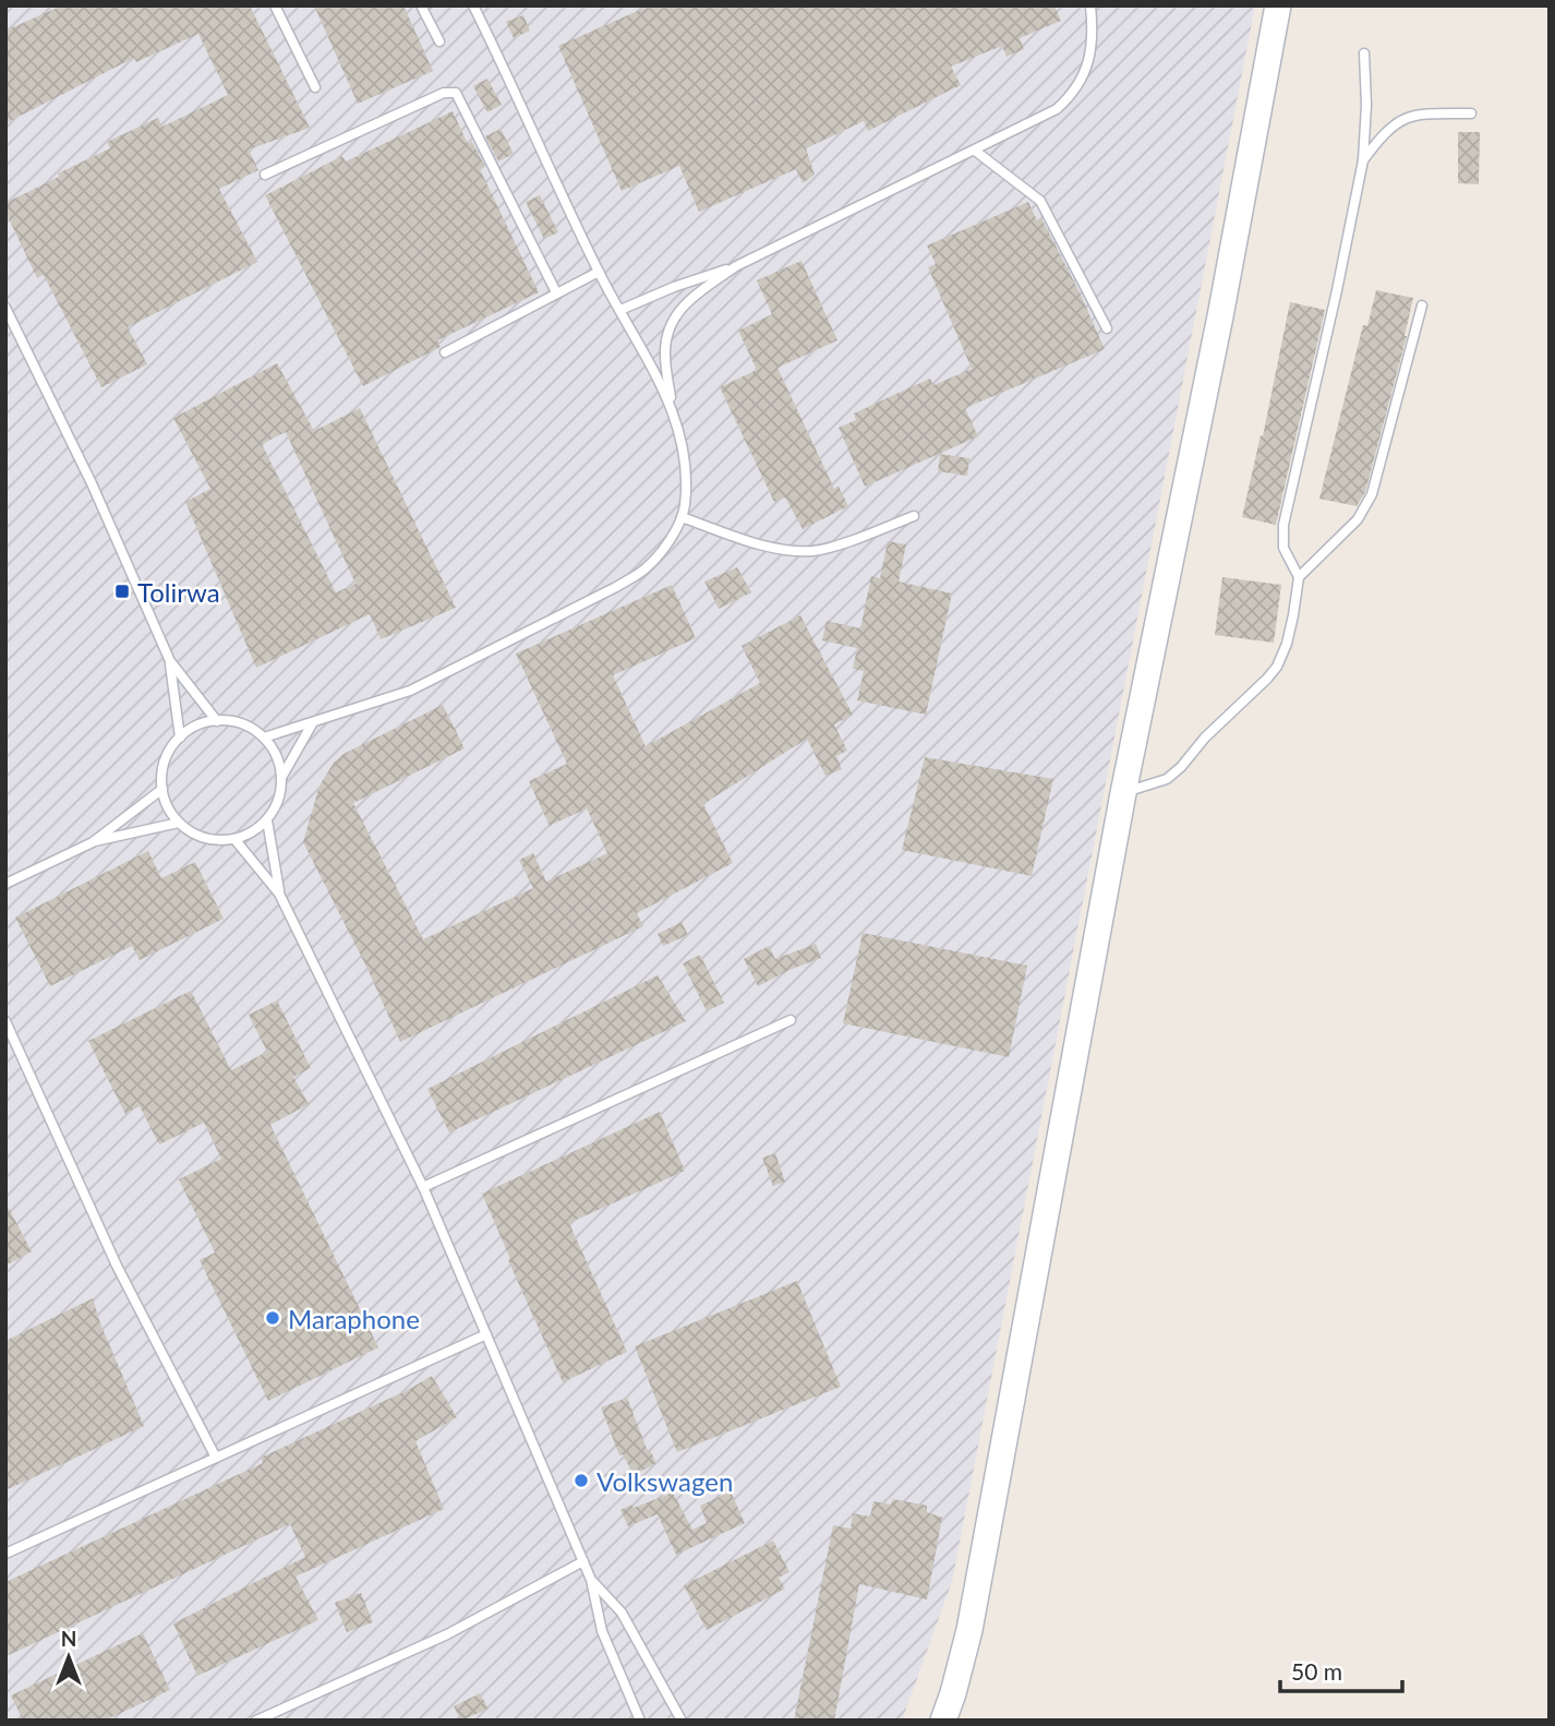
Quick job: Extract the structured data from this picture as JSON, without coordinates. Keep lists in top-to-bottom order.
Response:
{
  "places": {
    "transit": ["Tolirwa"],
    "other": ["Maraphone", "Volkswagen"]
  },
  "scale_bar": "50 m",
  "north": "top"
}
